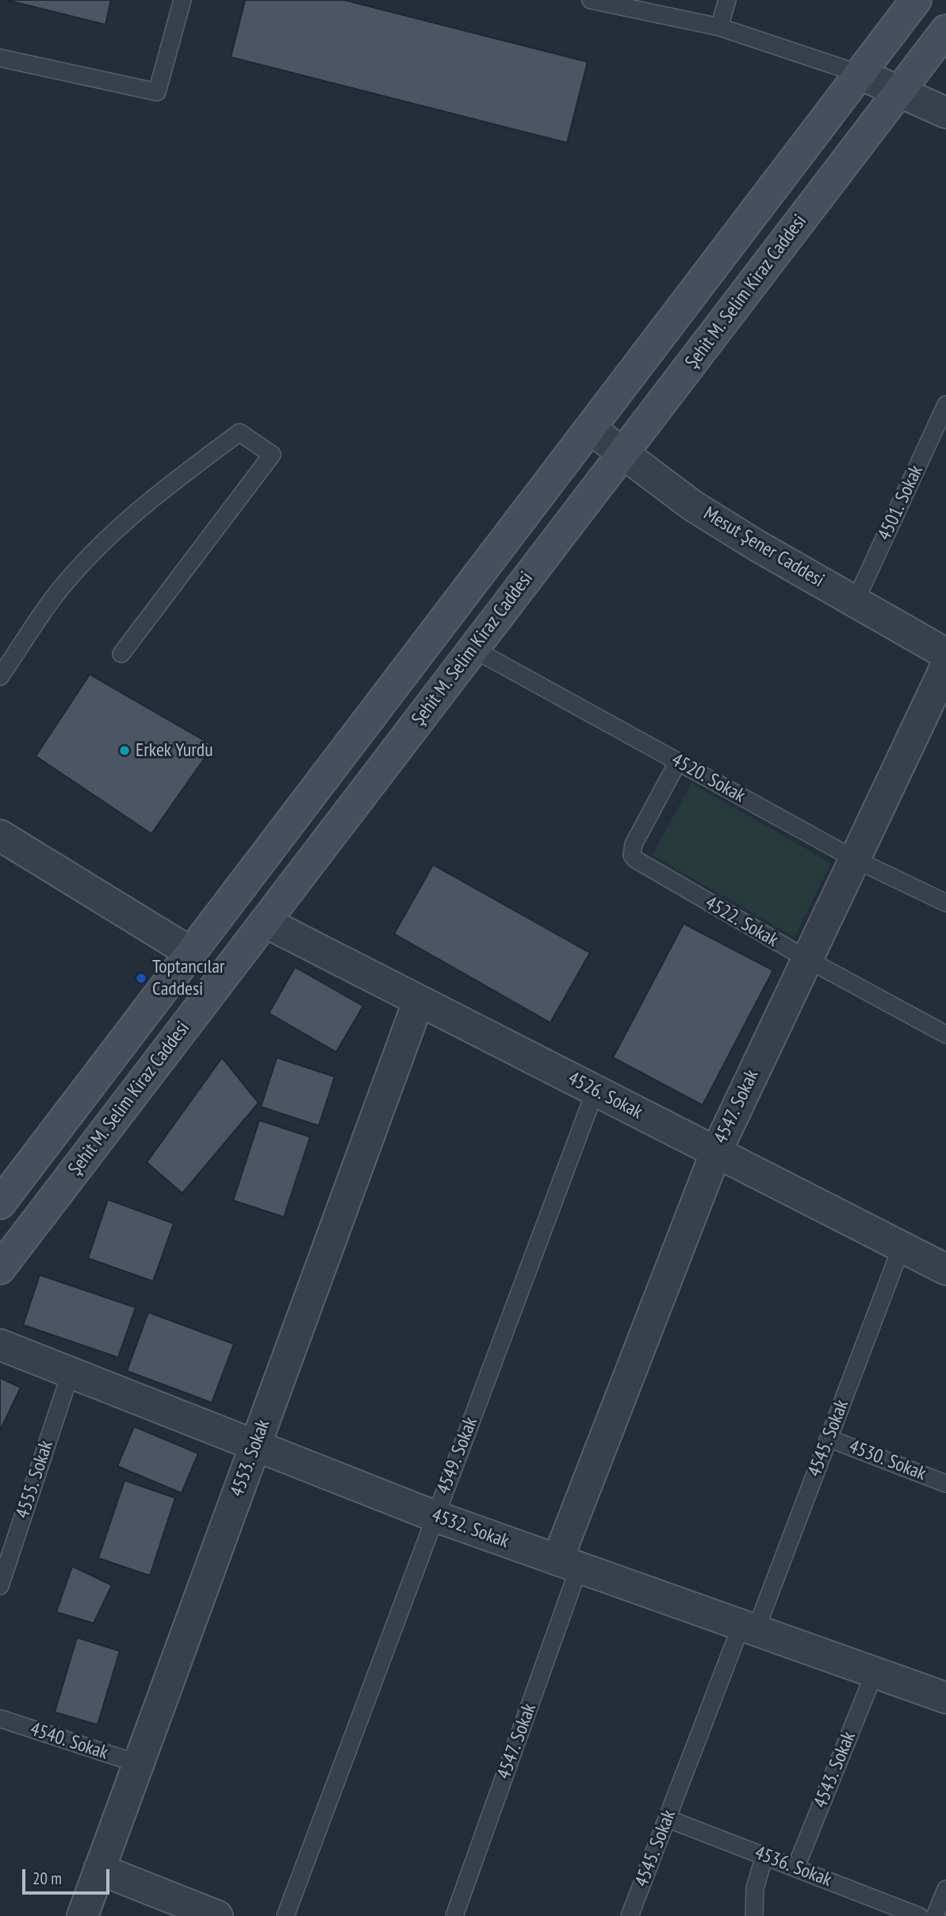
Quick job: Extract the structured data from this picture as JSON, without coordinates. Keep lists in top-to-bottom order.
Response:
{
  "streets": {
    "street": [
      "Şehit M. Selim Kiraz Caddesi",
      "Mesut Şener Caddesi",
      "4526. Sokak",
      "4547. Sokak",
      "4553. Sokak",
      "4532. Sokak"
    ],
    "lane": [
      "4501. Sokak",
      "4520. Sokak",
      "4522. Sokak",
      "4545. Sokak",
      "4549. Sokak",
      "4530. Sokak",
      "4555. Sokak",
      "4540. Sokak",
      "4543. Sokak",
      "4536. Sokak"
    ]
  },
  "crossings": [
    ["Şehit M. Selim Kiraz Caddesi", "Mesut Şener Caddesi"],
    ["Şehit M. Selim Kiraz Caddesi", "4520. Sokak"],
    ["Şehit M. Selim Kiraz Caddesi", "4526. Sokak"],
    ["4501. Sokak", "Mesut Şener Caddesi"],
    ["4520. Sokak", "4522. Sokak"],
    ["4520. Sokak", "4547. Sokak"],
    ["4522. Sokak", "4547. Sokak"],
    ["4526. Sokak", "4547. Sokak"],
    ["4526. Sokak", "4545. Sokak"],
    ["4526. Sokak", "4549. Sokak"],
    ["4526. Sokak", "4553. Sokak"],
    ["4547. Sokak", "4532. Sokak"],
    ["4545. Sokak", "4530. Sokak"],
    ["4545. Sokak", "4532. Sokak"],
    ["4545. Sokak", "4536. Sokak"],
    ["4549. Sokak", "4532. Sokak"],
    ["4553. Sokak", "4532. Sokak"],
    ["4553. Sokak", "4540. Sokak"],
    ["4555. Sokak", "4532. Sokak"],
    ["4532. Sokak", "4543. Sokak"],
    ["4543. Sokak", "4536. Sokak"]
  ],
  "places": ["Erkek Yurdu", "Toptancılar Caddesi"],
  "scale_bar": "20 m"
}
